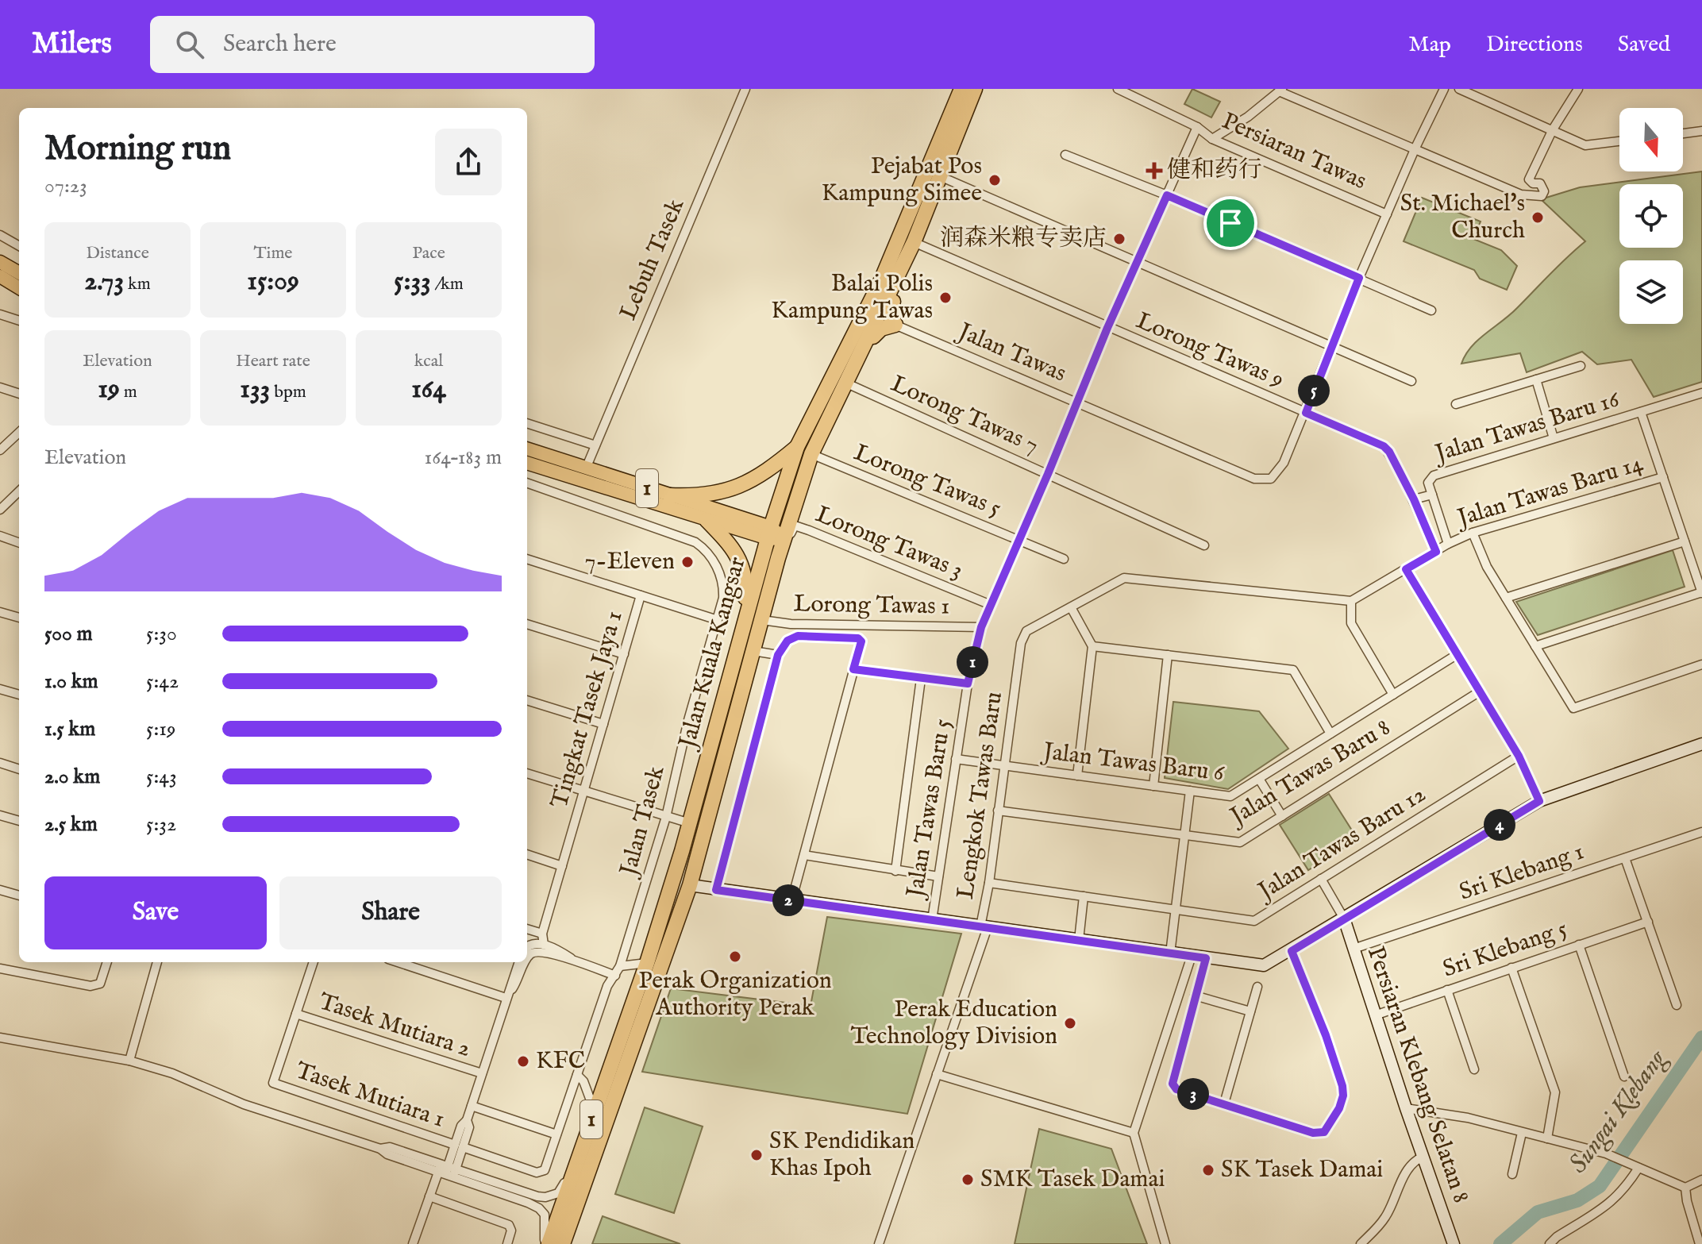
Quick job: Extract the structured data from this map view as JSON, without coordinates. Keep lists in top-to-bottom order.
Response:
{
  "streets": {
    "highway": ["1", "Jalan Kuala Kangsar"],
    "street": [
      "Persiaran Tawas",
      "Lebuh Tasek",
      "Lorong Tawas 9",
      "Jalan Tawas",
      "Lorong Tawas 7",
      "Jalan Tawas Baru 16",
      "Lorong Tawas 5",
      "Jalan Tawas Baru 14",
      "Lorong Tawas 3",
      "Lorong Tawas 1",
      "Tingkat Tasek Jaya 1",
      "Jalan Tawas Baru 6",
      "Jalan Tawas Baru 8",
      "Lengkok Tawas Baru",
      "Jalan Tawas Baru 5",
      "Jalan Tasek",
      "Jalan Tawas Baru 12",
      "Sri Klebang 1",
      "Sri Klebang 5",
      "Tasek Mutiara 2",
      "Persiaran Klebang Selatan 8",
      "Tasek Mutiara 1"
    ]
  },
  "crossings": [
    ["Persiaran Tawas", "Jalan Tawas Baru 5"],
    ["Lebuh Tasek", "1"],
    ["Lorong Tawas 9", "Jalan Tawas"],
    ["Lorong Tawas 9", "Jalan Tawas Baru 14"],
    ["Lorong Tawas 9", "Jalan Kuala Kangsar"],
    ["Lorong Tawas 9", "Jalan Tawas Baru 5"],
    ["Jalan Tawas", "Jalan Kuala Kangsar"],
    ["Jalan Tawas", "Jalan Tawas Baru 5"],
    ["Lorong Tawas 7", "Jalan Kuala Kangsar"],
    ["Lorong Tawas 7", "Jalan Tawas Baru 5"],
    ["Jalan Tawas Baru 16", "Jalan Tawas Baru 14"],
    ["Lorong Tawas 5", "Jalan Kuala Kangsar"],
    ["Lorong Tawas 5", "Jalan Tawas Baru 5"],
    ["1", "Lorong Tawas 3"],
    ["1", "Jalan Kuala Kangsar"],
    ["Jalan Tawas Baru 14", "Lengkok Tawas Baru"],
    ["Lorong Tawas 3", "Jalan Kuala Kangsar"],
    ["Lorong Tawas 3", "Jalan Tawas Baru 5"],
    ["Lorong Tawas 1", "Jalan Kuala Kangsar"],
    ["Lorong Tawas 1", "Jalan Tawas Baru 5"],
    ["Jalan Tawas Baru 6", "Lengkok Tawas Baru"],
    ["Jalan Tawas Baru 6", "Jalan Tawas Baru 5"],
    ["Jalan Tawas Baru 8", "Lengkok Tawas Baru"],
    ["Lengkok Tawas Baru", "Jalan Tawas Baru 12"],
    ["Jalan Tasek", "Tasek Mutiara 1"],
    ["Sri Klebang 1", "Persiaran Klebang Selatan 8"],
    ["Sri Klebang 5", "Persiaran Klebang Selatan 8"],
    ["Tasek Mutiara 2", "Tasek Mutiara 1"]
  ],
  "water": ["Sungai Klebang"],
  "places": {
    "health": ["健和药行"],
    "other": [
      "Pejabat Pos Kampung Simee",
      "St. Michael's Church",
      "润森米粮专卖店",
      "Balai Polis Kampung Tawas",
      "7-Eleven",
      "Perak Organization Authority Perak",
      "Perak Education Technology Division",
      "KFC",
      "SK Pendidikan Khas Ipoh",
      "SK Tasek Damai",
      "SMK Tasek Damai"
    ]
  },
  "north": "bottom",
  "page": {
    "header": "Milers",
    "search": "Search here",
    "nav": ["Map", "Directions", "Saved"],
    "heading": ["Morning run", "07:23"],
    "stats": [
      ["Distance", "2.73 km"],
      ["Time", "15:09"],
      ["Pace", "5:33 /km"],
      ["Elevation", "19 m"],
      ["Heart rate", "133 bpm"],
      ["kcal", "164"]
    ],
    "pins": [
      "5",
      "1",
      "4",
      "2",
      "3"
    ],
    "chart": ["Elevation", "164–183 m"],
    "list": [
      {
        "name": "500 m",
        "note": "5:30"
      },
      {
        "name": "1.0 km",
        "note": "5:42"
      },
      {
        "name": "1.5 km",
        "note": "5:19"
      },
      {
        "name": "2.0 km",
        "note": "5:43"
      },
      {
        "name": "2.5 km",
        "note": "5:32"
      }
    ],
    "buttons": ["Save", "Share"]
  }
}
